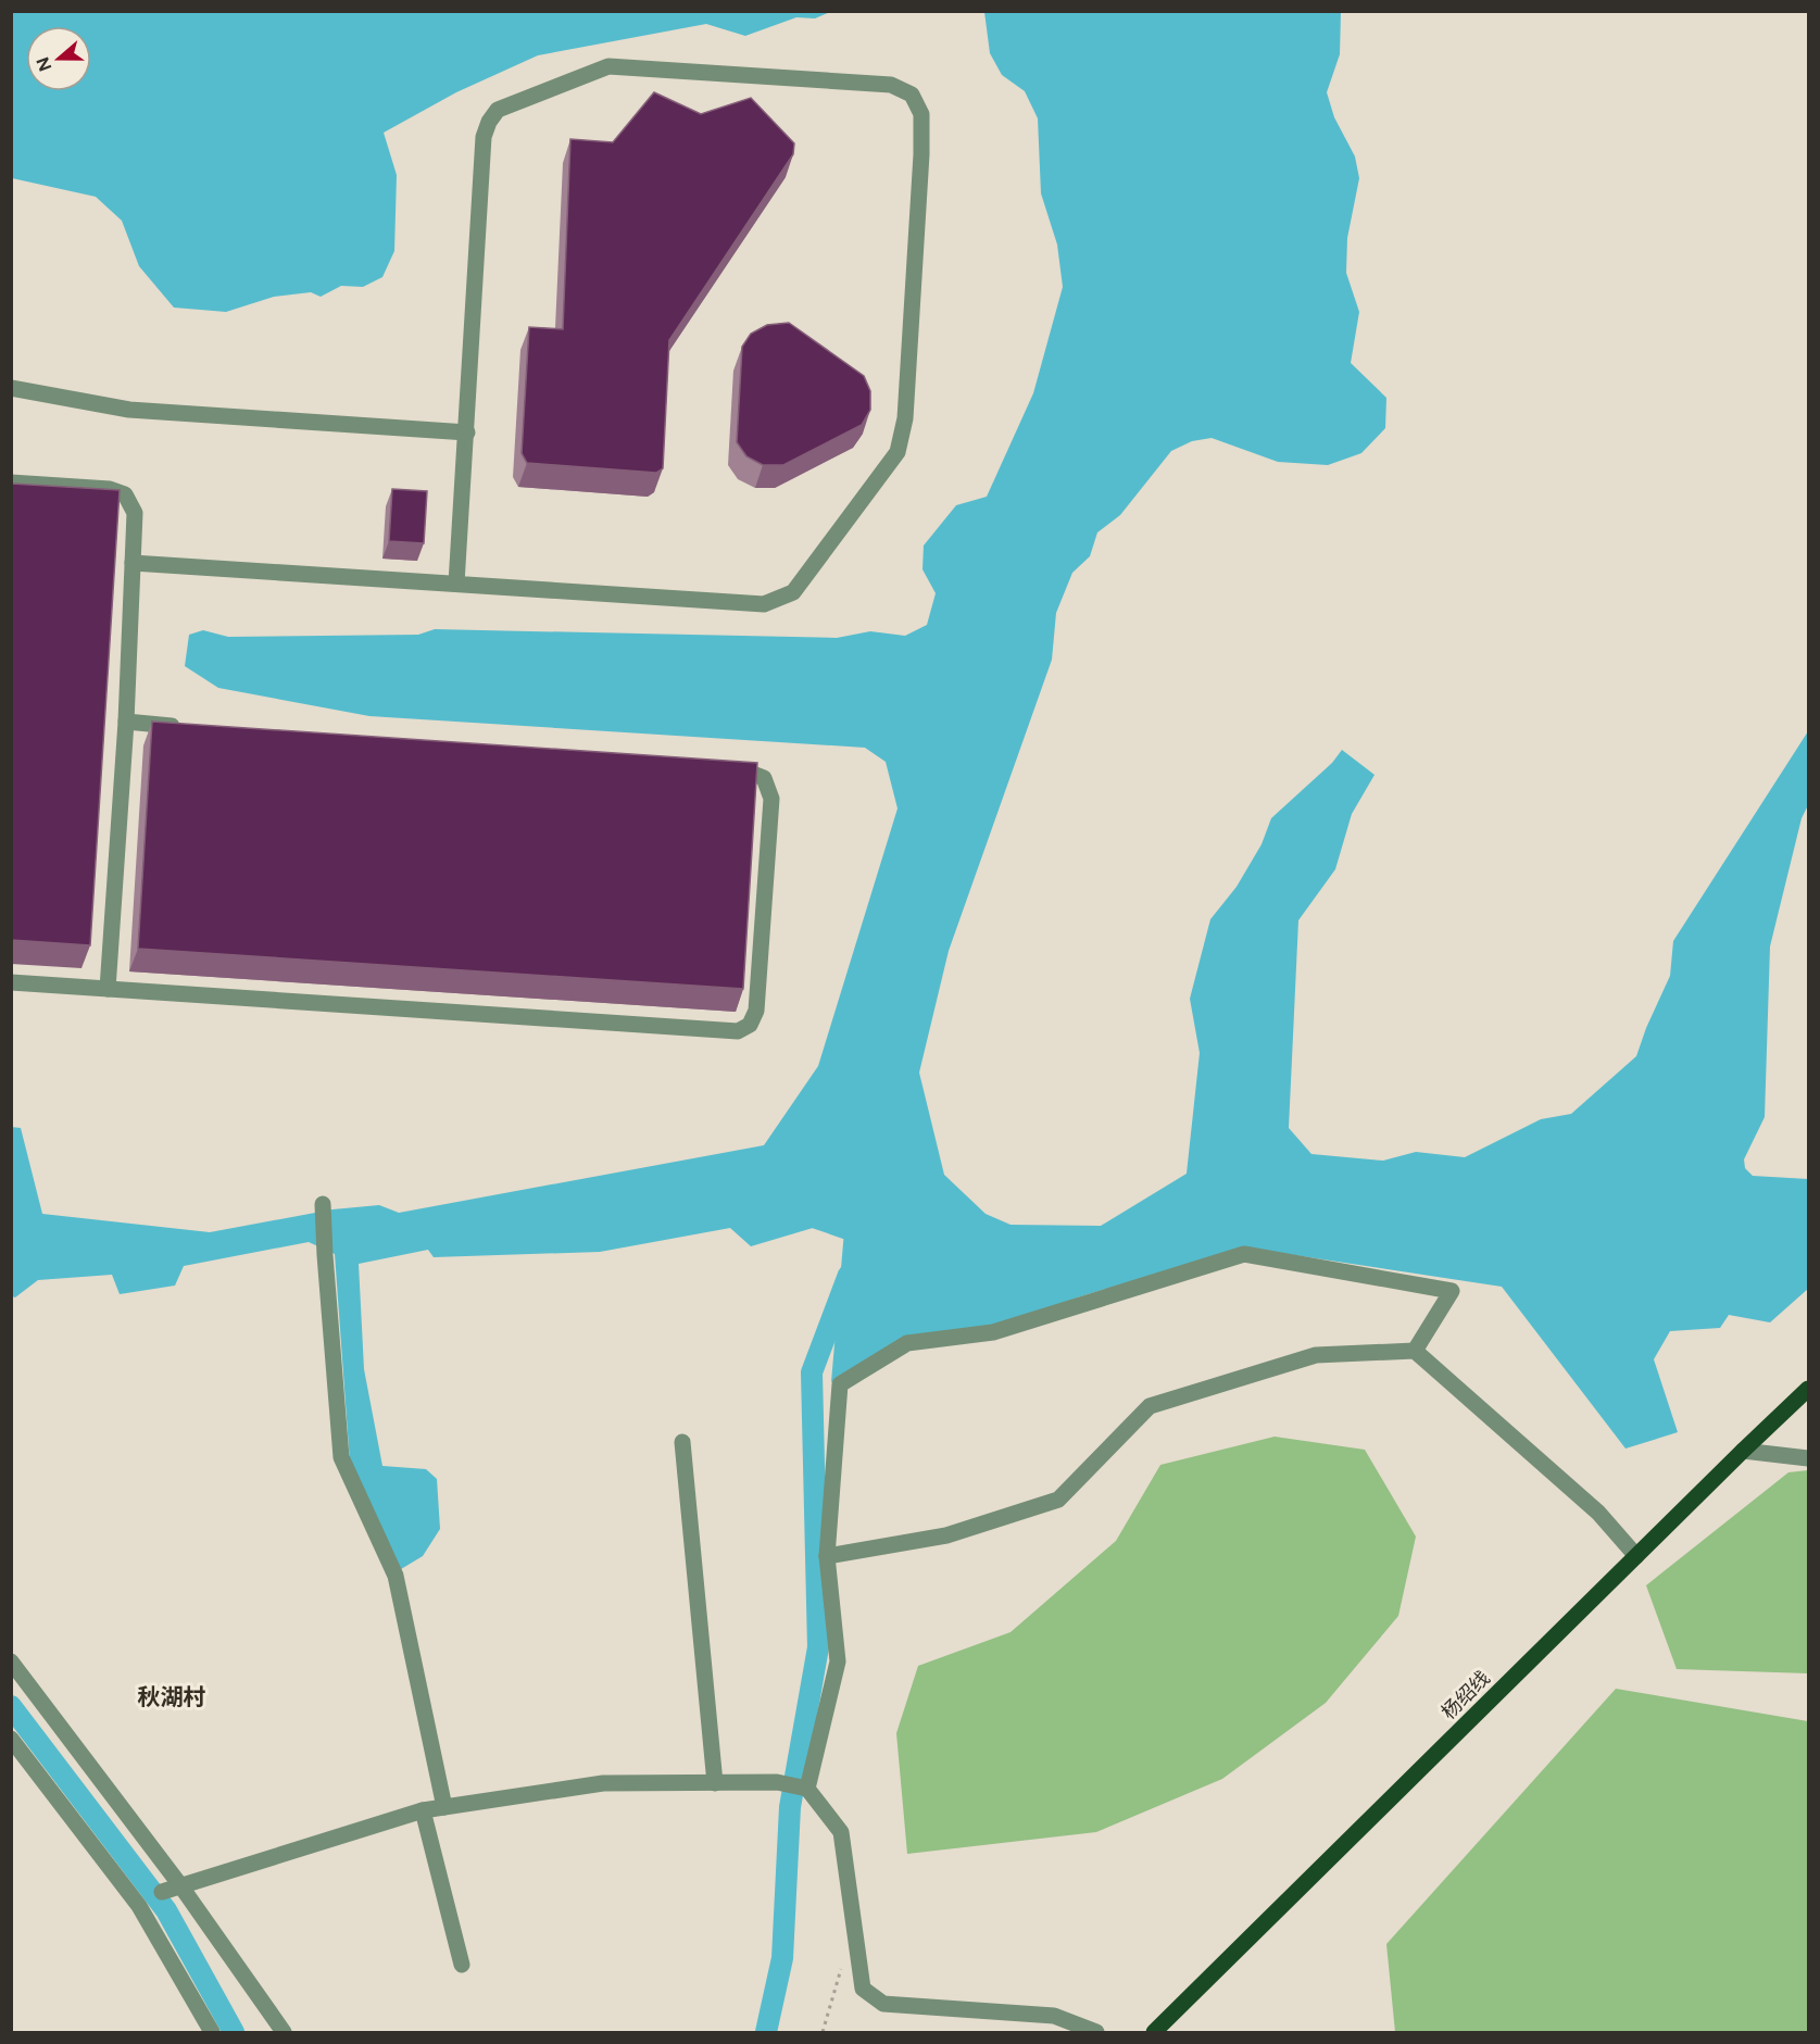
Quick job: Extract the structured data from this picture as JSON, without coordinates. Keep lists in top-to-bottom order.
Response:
{
  "streets": {
    "main road": ["杨绍线"]
  },
  "districts": ["秋湖村"],
  "north": "left"
}
